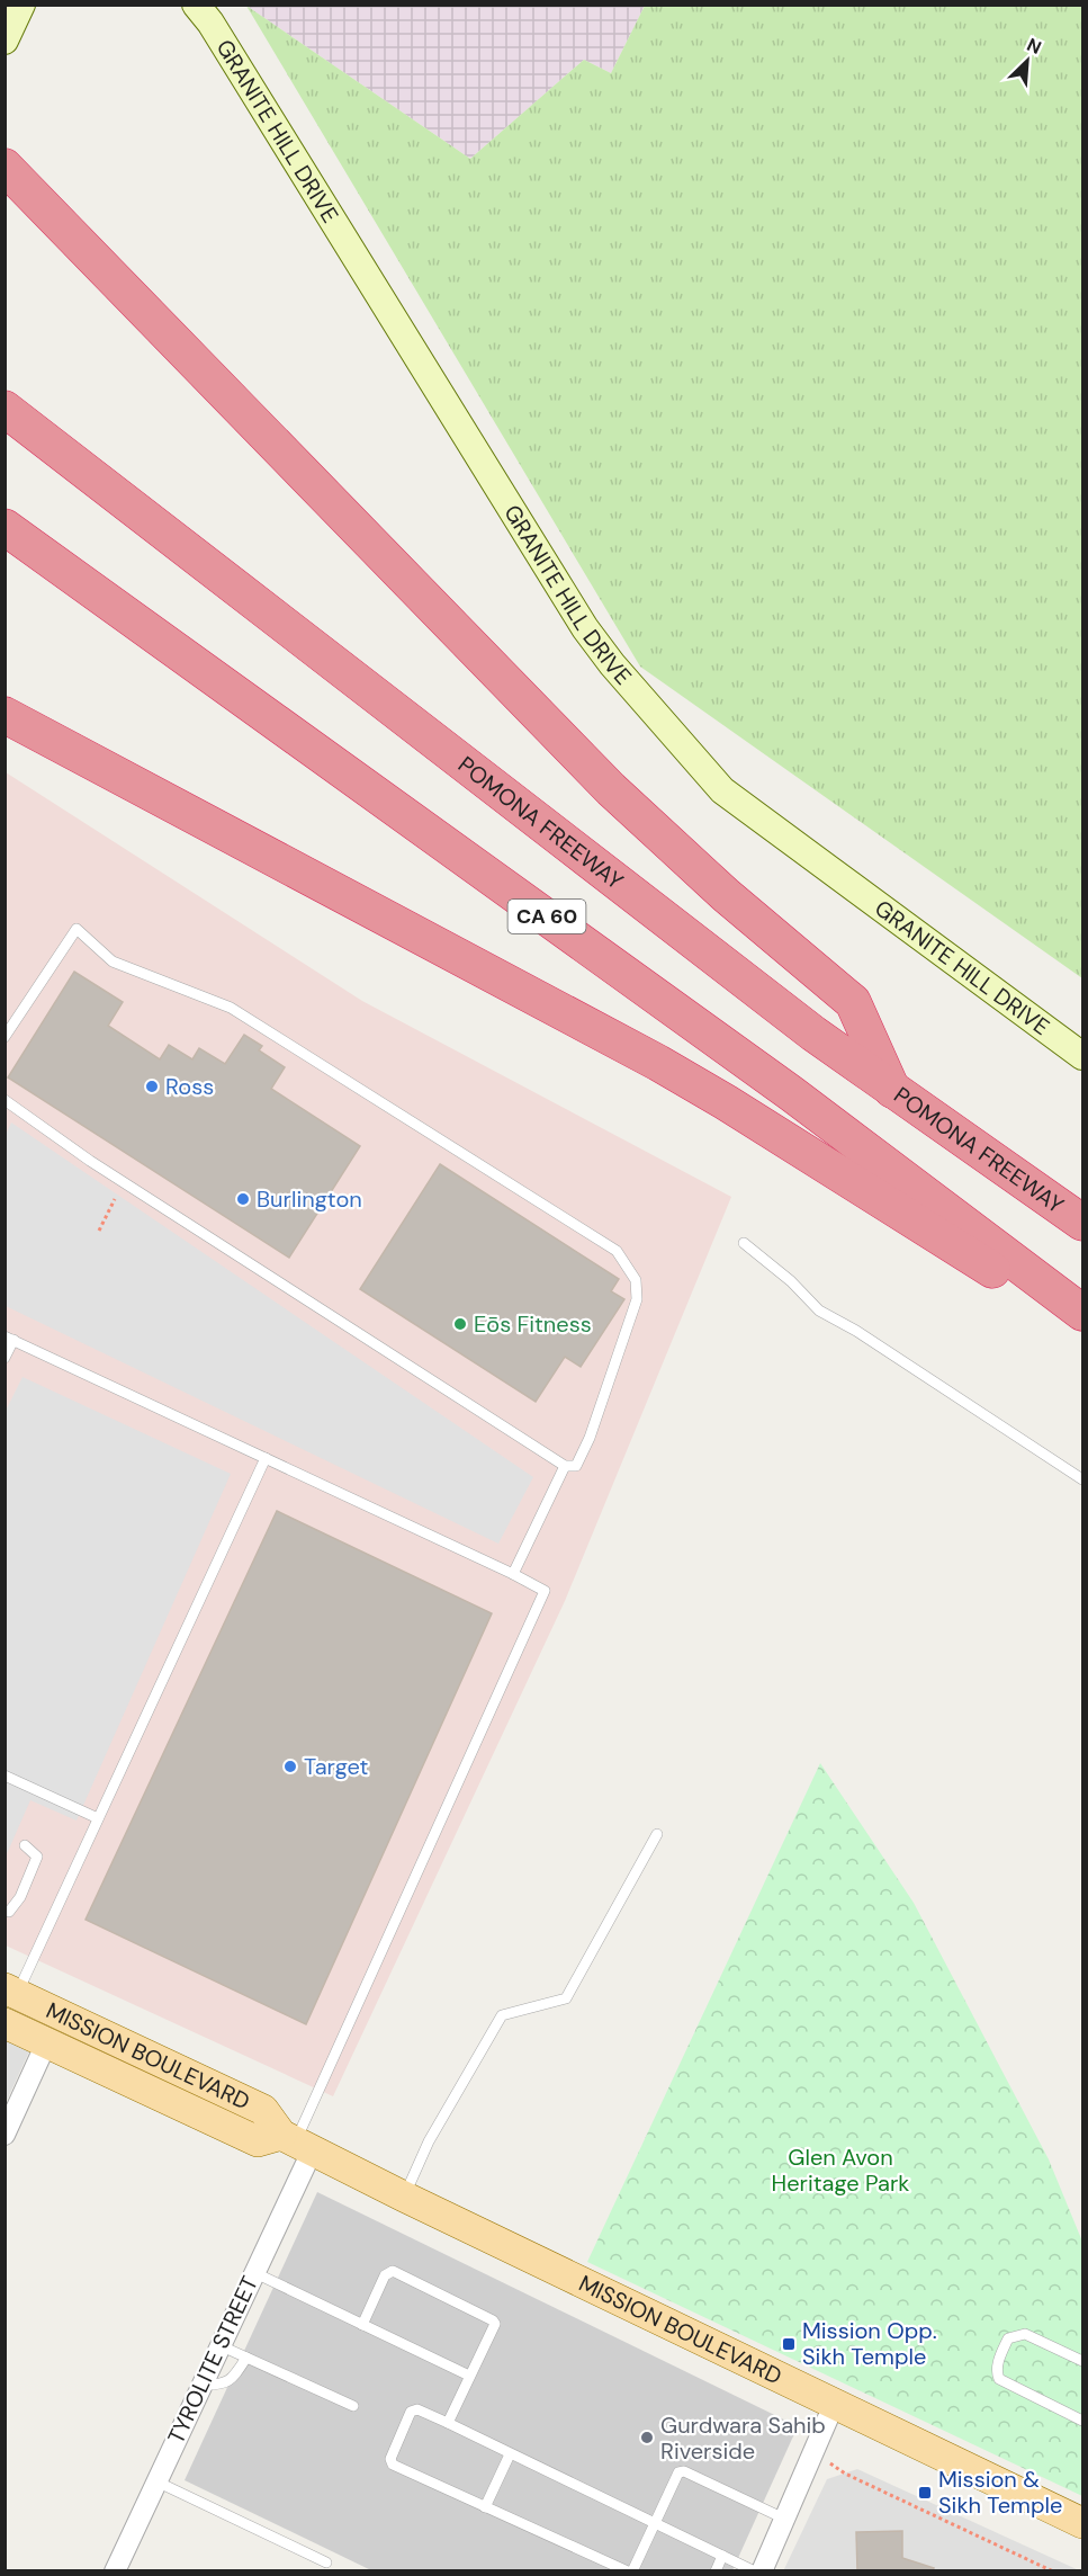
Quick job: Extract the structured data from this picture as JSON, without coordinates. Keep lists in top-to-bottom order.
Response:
{
  "streets": {
    "highway": ["POMONA FREEWAY", "CA 60"],
    "main road": ["MISSION BOULEVARD"],
    "street": ["GRANITE HILL DRIVE", "TYROLITE STREET"]
  },
  "crossings": [
    ["MISSION BOULEVARD", "TYROLITE STREET"]
  ],
  "parks": ["Glen Avon Heritage Park"],
  "places": {
    "other": [
      "Ross",
      "Burlington",
      "Eōs Fitness",
      "Target",
      "Gurdwara Sahib Riverside"
    ],
    "transit": ["Mission Opp. Sikh Temple", "Mission & Sikh Temple"]
  },
  "north": "top right"
}
